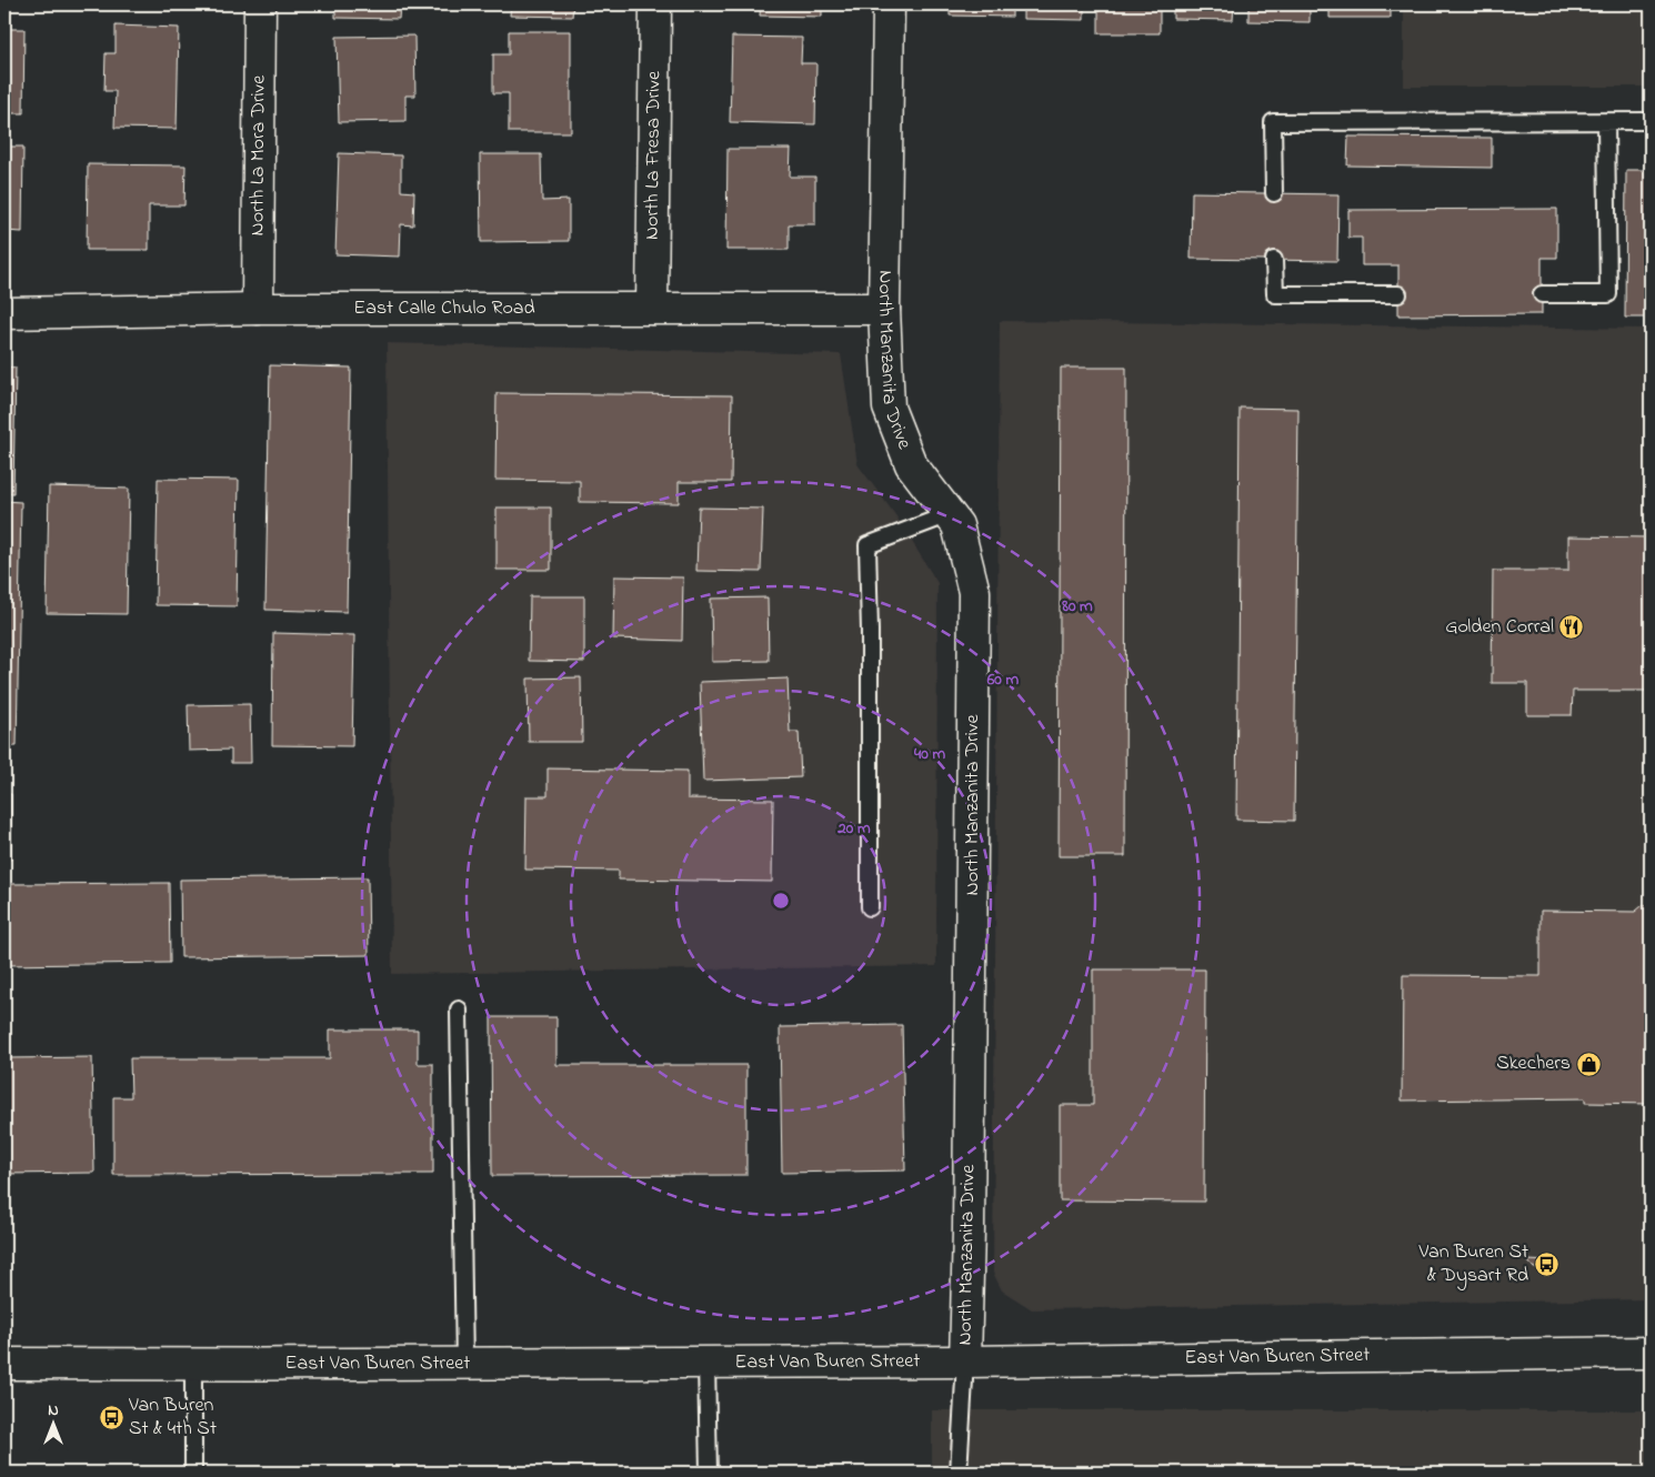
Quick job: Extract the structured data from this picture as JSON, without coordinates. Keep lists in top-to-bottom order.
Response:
{
  "streets": {
    "street": [
      "North La Mora Drive",
      "North La Fresa Drive",
      "East Calle Chulo Road",
      "North Manzanita Drive",
      "East Van Buren Street"
    ]
  },
  "crossings": [
    ["North La Mora Drive", "East Calle Chulo Road"],
    ["North La Fresa Drive", "East Calle Chulo Road"],
    ["East Calle Chulo Road", "North Manzanita Drive"],
    ["North Manzanita Drive", "East Van Buren Street"]
  ],
  "places": {
    "restaurant": ["Golden Corral"],
    "shop": ["Skechers"],
    "bus stop": ["Van Buren St & Dysart Rd", "Van Buren St & 4th St"]
  },
  "north": "top",
  "rings": [
    "80 m",
    "60 m",
    "40 m",
    "20 m"
  ]
}
